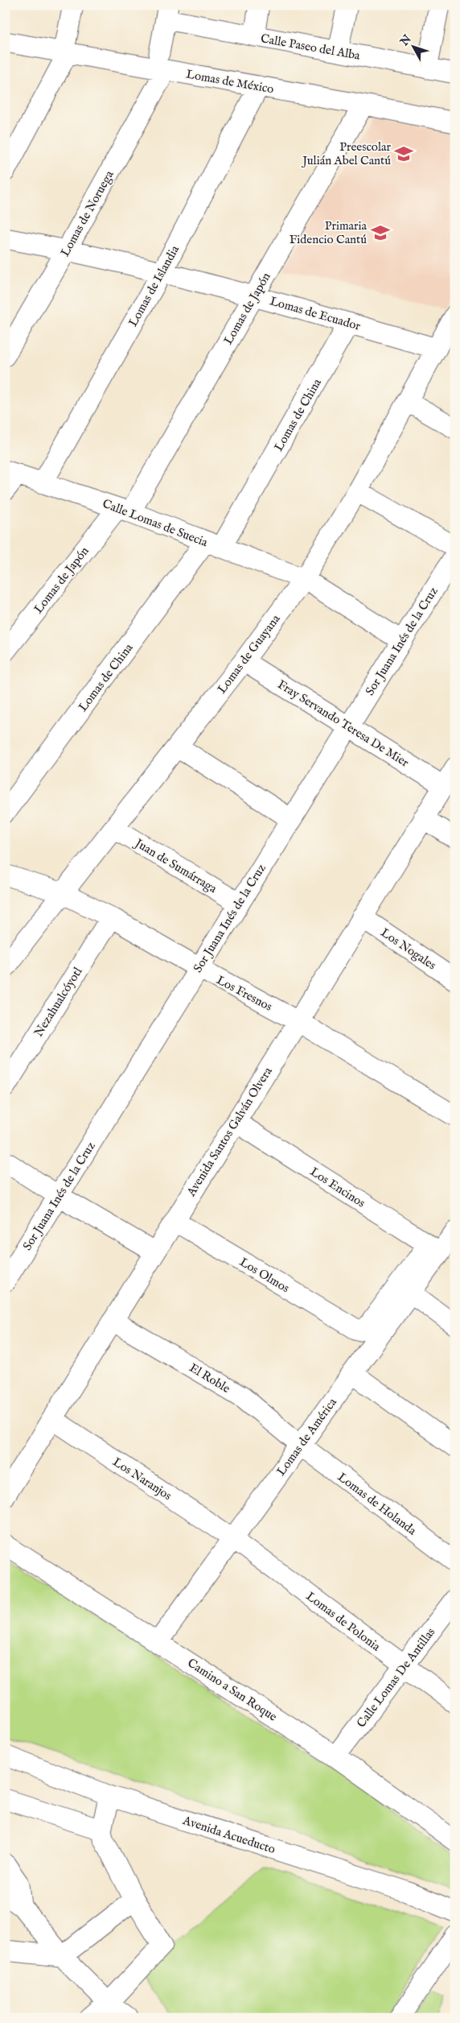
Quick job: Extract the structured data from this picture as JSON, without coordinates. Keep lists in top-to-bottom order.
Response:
{
  "streets": {
    "street": [
      "Calle Paseo del Alba",
      "Lomas de México",
      "Lomas de Noruega",
      "Lomas de Islandia",
      "Lomas de Japón",
      "Lomas de Ecuador",
      "Lomas de China",
      "Calle Lomas de Suecia",
      "Sor Juana Inés de la Cruz",
      "Lomas de Guayana",
      "Fray Servando Teresa De Mier",
      "Juan de Sumárraga",
      "Los Nogales",
      "Los Fresnos",
      "Nezahualcóyotl",
      "Avenida Santos Galván Olvera",
      "Los Encinos",
      "Los Olmos",
      "El Roble",
      "Lomas de América",
      "Los Naranjos",
      "Lomas de Holanda",
      "Lomas de Polonia",
      "Calle Lomas De Antillas",
      "Camino a San Roque",
      "Avenida Acueducto"
    ]
  },
  "crossings": [
    ["Calle Paseo del Alba", "Lomas de Noruega"],
    ["Lomas de México", "Lomas de Noruega"],
    ["Lomas de México", "Lomas de Islandia"],
    ["Lomas de México", "Lomas de Japón"],
    ["Lomas de Noruega", "Lomas de Ecuador"],
    ["Lomas de Islandia", "Lomas de Ecuador"],
    ["Lomas de Islandia", "Calle Lomas de Suecia"],
    ["Lomas de Japón", "Lomas de Ecuador"],
    ["Lomas de Japón", "Calle Lomas de Suecia"],
    ["Lomas de Ecuador", "Lomas de China"],
    ["Lomas de Ecuador", "Lomas de Guayana"],
    ["Lomas de China", "Calle Lomas de Suecia"],
    ["Calle Lomas de Suecia", "Sor Juana Inés de la Cruz"],
    ["Calle Lomas de Suecia", "Lomas de Guayana"],
    ["Sor Juana Inés de la Cruz", "Fray Servando Teresa De Mier"],
    ["Sor Juana Inés de la Cruz", "Juan de Sumárraga"],
    ["Sor Juana Inés de la Cruz", "Los Fresnos"],
    ["Lomas de Guayana", "Fray Servando Teresa De Mier"],
    ["Lomas de Guayana", "Juan de Sumárraga"],
    ["Lomas de Guayana", "Los Fresnos"],
    ["Fray Servando Teresa De Mier", "Avenida Santos Galván Olvera"],
    ["Los Nogales", "Avenida Santos Galván Olvera"],
    ["Los Fresnos", "Nezahualcóyotl"],
    ["Los Fresnos", "Avenida Santos Galván Olvera"],
    ["Avenida Santos Galván Olvera", "Los Encinos"],
    ["Avenida Santos Galván Olvera", "Los Olmos"],
    ["Avenida Santos Galván Olvera", "El Roble"],
    ["Avenida Santos Galván Olvera", "Los Naranjos"],
    ["Los Encinos", "Los Olmos"],
    ["Los Encinos", "Lomas de América"],
    ["Los Olmos", "Lomas de América"],
    ["El Roble", "Lomas de América"],
    ["El Roble", "Lomas de Holanda"],
    ["Lomas de América", "Los Naranjos"],
    ["Lomas de América", "Lomas de Holanda"],
    ["Lomas de América", "Lomas de Polonia"],
    ["Lomas de América", "Camino a San Roque"],
    ["Los Naranjos", "Lomas de Polonia"],
    ["Lomas de Polonia", "Calle Lomas De Antillas"],
    ["Calle Lomas De Antillas", "Camino a San Roque"]
  ],
  "places": {
    "school or university": ["Preescolar Julián Abel Cantú", "Primaria Fidencio Cantú"]
  },
  "north": "top left"
}
